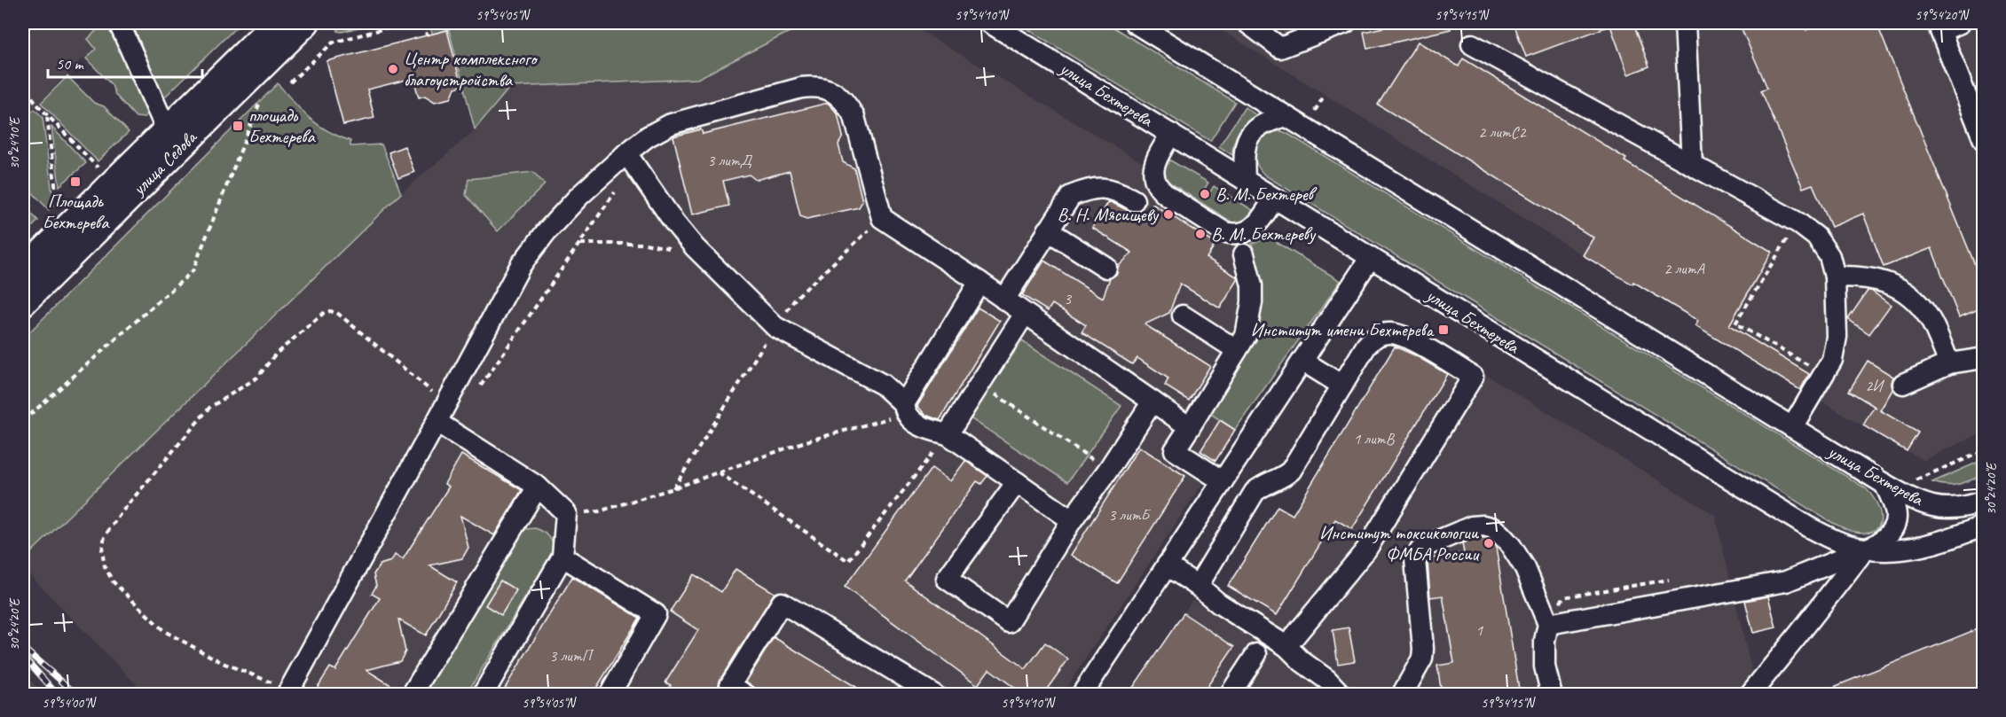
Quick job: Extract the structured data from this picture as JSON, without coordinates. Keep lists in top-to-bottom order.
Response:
{
  "streets": {
    "main road": ["улица Седова"],
    "street": ["улица Бехтерева"]
  },
  "places": {
    "other": [
      "Центр комплексного благоустройства",
      "В. М. Бехтерев",
      "В. Н. Мясищеву",
      "В. М. Бехтереву",
      "Институт токсикологии ФМБА России"
    ],
    "transit": ["площадь Бехтерева", "Площадь Бехтерева", "Институт имени Бехтерева"]
  },
  "house_numbers": [
    "2 литС2",
    "3 литД",
    "2 литА",
    "3",
    "2И",
    "1 литВ",
    "3 литБ",
    "1",
    "3 литП"
  ],
  "scale_bar": "50 m",
  "coordinates": [
    "59°54'05\"N",
    "59°54'10\"N",
    "59°54'15\"N",
    "59°54'20\"N",
    "30°24'10\"E",
    "30°24'20\"E",
    "59°54'00\"N"
  ]
}
